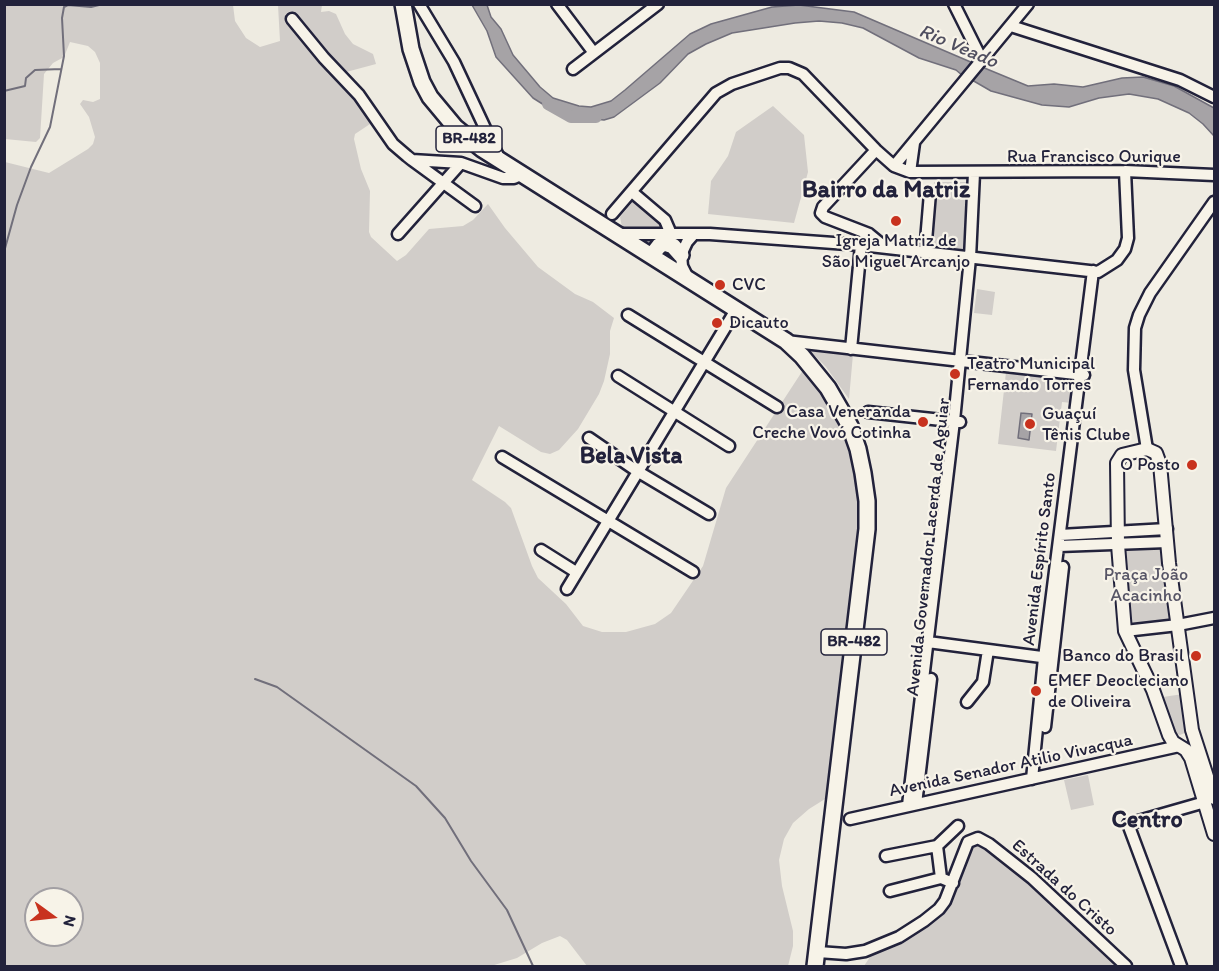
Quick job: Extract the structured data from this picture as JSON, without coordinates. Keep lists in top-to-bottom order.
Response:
{
  "streets": {
    "highway": ["BR-482"],
    "street": [
      "Rua Francisco Ourique",
      "Avenida Governador Lacerda de Aguiar",
      "Avenida Espírito Santo",
      "Avenida Senador Atilio Vivacqua",
      "Estrada do Cristo"
    ]
  },
  "crossings": [
    ["BR-482", "Estrada do Cristo"],
    ["Rua Francisco Ourique", "Avenida Governador Lacerda de Aguiar"],
    ["Avenida Governador Lacerda de Aguiar", "Avenida Senador Atilio Vivacqua"],
    ["Avenida Espírito Santo", "Avenida Senador Atilio Vivacqua"]
  ],
  "districts": ["Bairro da Matriz", "Bela Vista", "Centro"],
  "water": ["Rio Veado"],
  "parks": ["Praça João Acacinho"],
  "places": [
    "Igreja Matriz de São Miguel Arcanjo",
    "CVC",
    "Dicauto",
    "Teatro Municipal Fernando Torres",
    "Casa Veneranda Creche Vovó Cotinha",
    "Guaçuí Tênis Clube",
    "O Posto",
    "Banco do Brasil",
    "EMEF Deocleciano de Oliveira"
  ],
  "north": "right"
}
